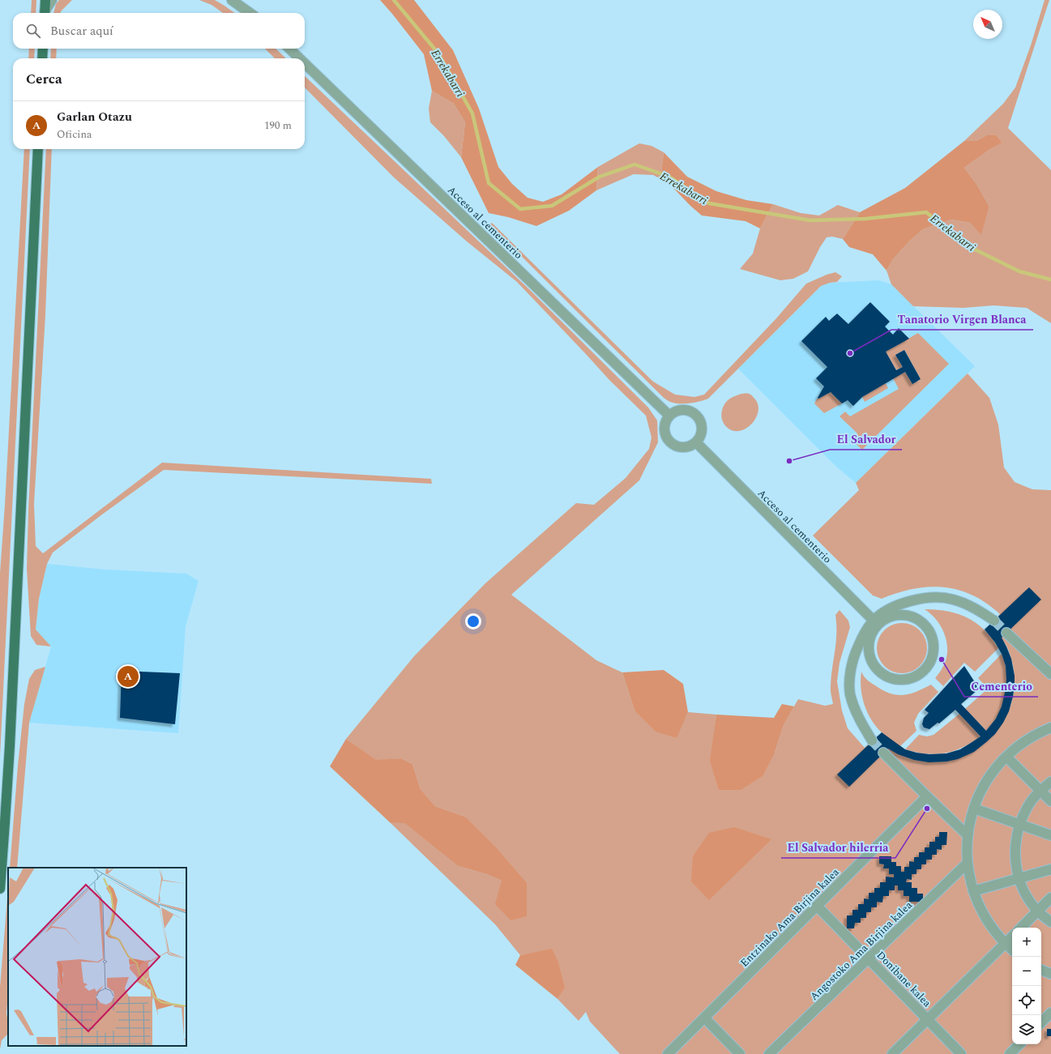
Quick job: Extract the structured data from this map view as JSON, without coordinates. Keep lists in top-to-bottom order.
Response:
{
  "streets": {
    "street": [
      "Acceso al cementerio",
      "Entzinako Ama Birjina kalea",
      "Angostoko Ama Birjina kalea",
      "Donibane kalea"
    ]
  },
  "crossings": [
    ["Entzinako Ama Birjina kalea", "Donibane kalea"],
    ["Angostoko Ama Birjina kalea", "Donibane kalea"]
  ],
  "water": ["Errekabarri"],
  "places": [
    "Tanatorio Virgen Blanca",
    "El Salvador",
    "Cementerio",
    "El Salvador hilerria"
  ],
  "north": "top left",
  "page": {
    "search": "Buscar aquí",
    "heading": "Cerca",
    "list": [
      {
        "mark": "A",
        "name": "Garlan Otazu",
        "note": "Oficina",
        "value": "190 m"
      }
    ],
    "pins": "A",
    "map_buttons": ["+", "−"]
  }
}
